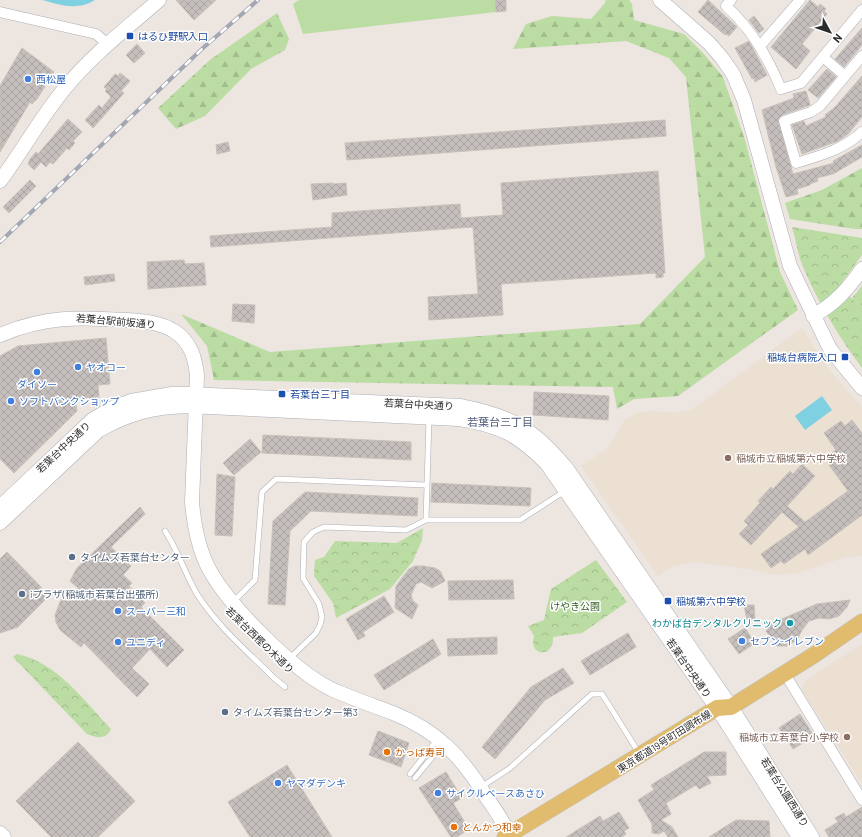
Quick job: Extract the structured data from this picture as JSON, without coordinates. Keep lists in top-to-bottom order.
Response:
{
  "streets": {
    "main road": ["東京都道19号町田調布線"],
    "street": [
      "若葉台駅前坂通り",
      "若葉台中央通り",
      "若葉台西樫の木通り",
      "若葉台公園西通り"
    ]
  },
  "crossings": [
    ["若葉台駅前坂通り", "若葉台中央通り"],
    ["若葉台駅前坂通り", "若葉台西樫の木通り"],
    ["若葉台中央通り", "若葉台西樫の木通り"],
    ["若葉台中央通り", "東京都道19号町田調布線"],
    ["若葉台中央通り", "若葉台公園西通り"],
    ["若葉台西樫の木通り", "東京都道19号町田調布線"],
    ["東京都道19号町田調布線", "若葉台公園西通り"]
  ],
  "districts": ["若葉台三丁目"],
  "parks": ["けやき公園"],
  "places": {
    "transit": [
      "はるひ野駅入口",
      "稲城台病院入口",
      "若葉台三丁目",
      "稲城第六中学校"
    ],
    "other": [
      "西松屋",
      "ヤオコー",
      "ダイソー",
      "ソフトバンクショップ",
      "稲城市立稲城第六中学校",
      "タイムズ若葉台センター",
      "iプラザ(稲城市若葉台出張所)",
      "スーパー三和",
      "わかば台デンタルクリニック",
      "セブン-イレブン",
      "ユニディ",
      "タイムズ若葉台センター第3",
      "稲城市立若葉台小学校",
      "かっぱ寿司",
      "ヤマダデンキ",
      "サイクルベースあさひ",
      "とんかつ和幸"
    ]
  },
  "north": "bottom right"
}
